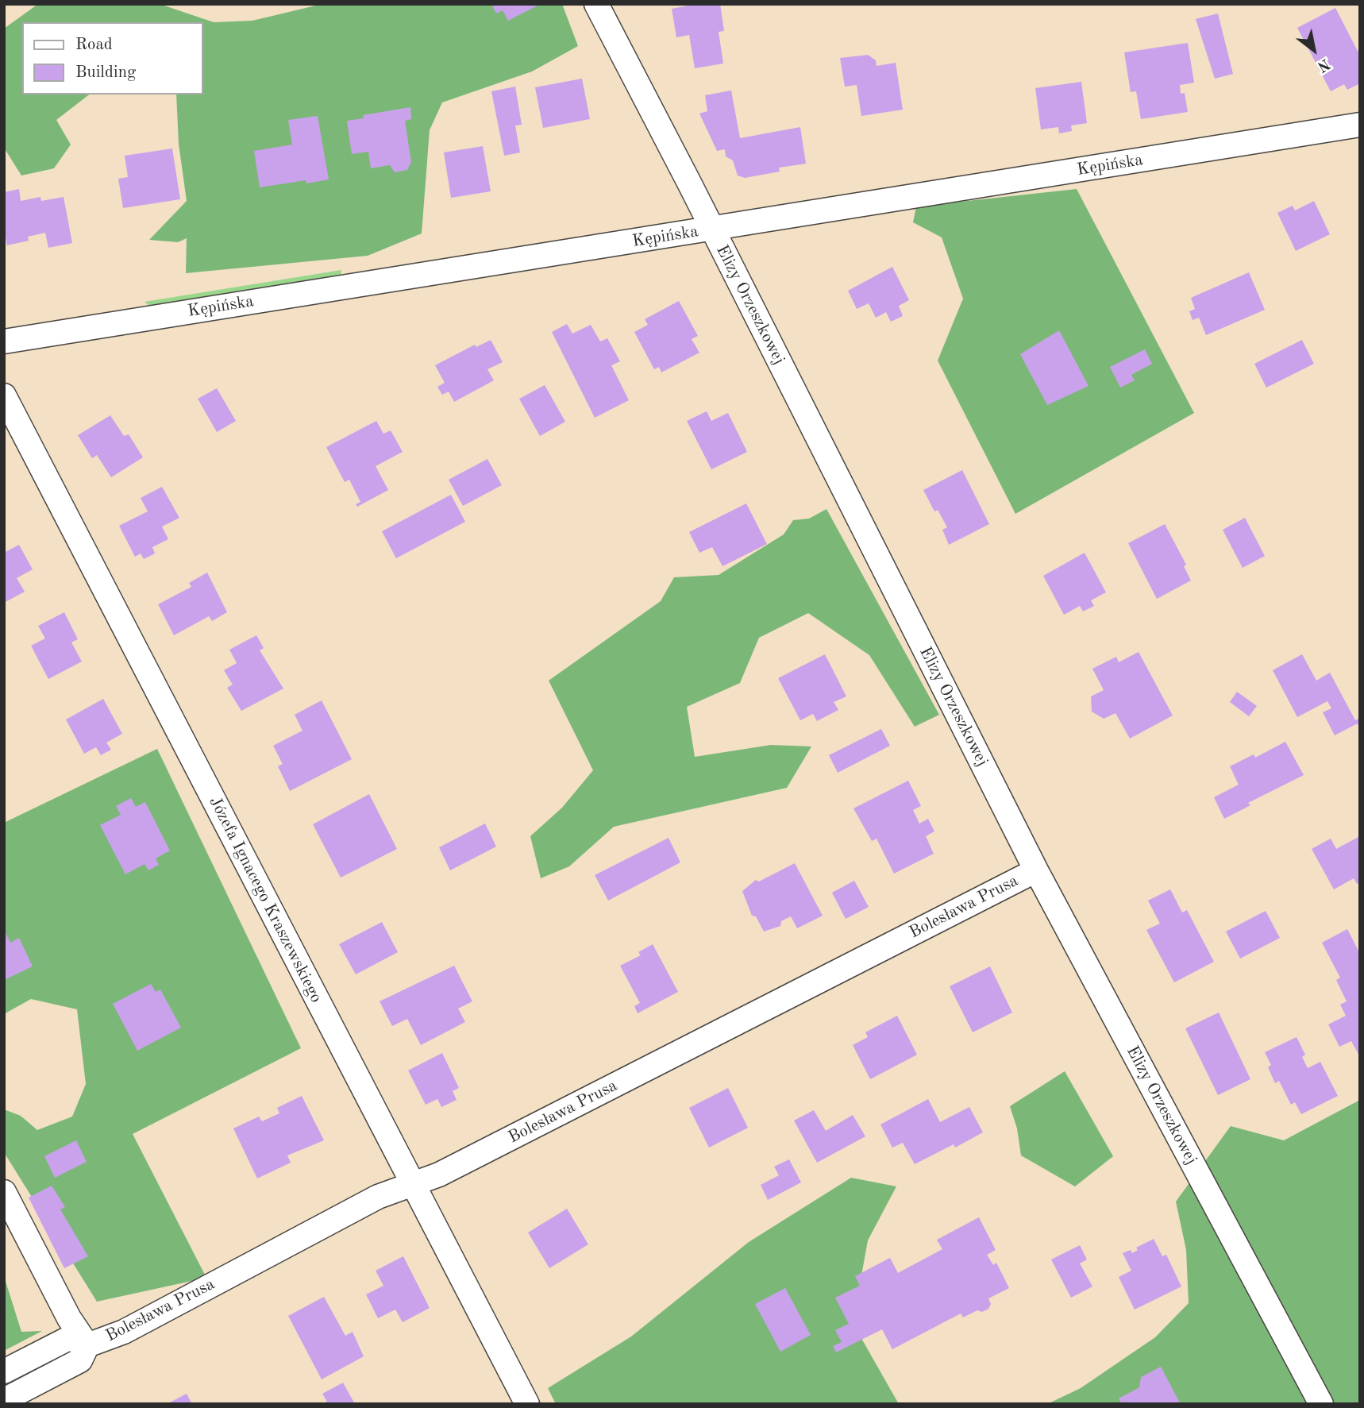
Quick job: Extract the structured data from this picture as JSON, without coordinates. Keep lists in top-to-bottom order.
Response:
{
  "streets": {
    "street": [
      "Kępińska",
      "Elizy Orzeszkowej",
      "Józefa Ignacego Kraszewskiego",
      "Bolesława Prusa"
    ]
  },
  "crossings": [
    ["Kępińska", "Elizy Orzeszkowej"],
    ["Elizy Orzeszkowej", "Bolesława Prusa"],
    ["Józefa Ignacego Kraszewskiego", "Bolesława Prusa"]
  ],
  "legend": ["Road", "Building"],
  "north": "bottom right"
}
